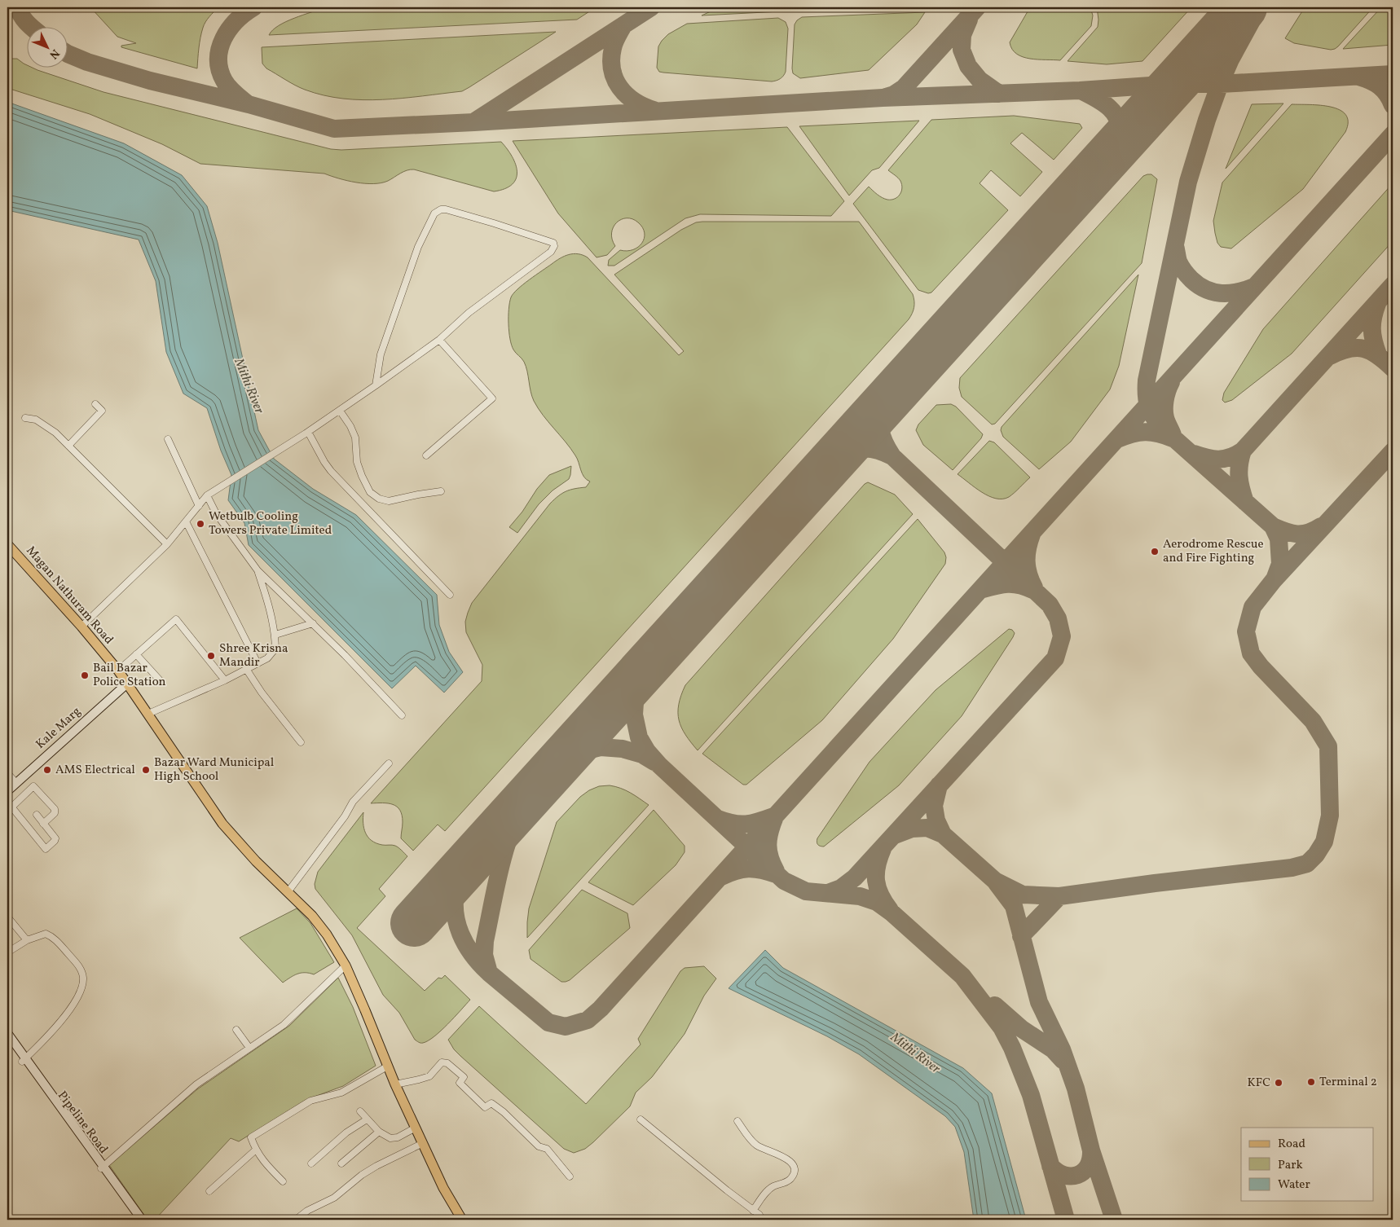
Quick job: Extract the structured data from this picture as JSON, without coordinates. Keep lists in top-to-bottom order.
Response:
{
  "streets": {
    "main road": ["Magan Nathuram Road"],
    "street": ["Kale Marg", "Pipeline Road"]
  },
  "crossings": [
    ["Magan Nathuram Road", "Kale Marg"]
  ],
  "water": ["Mithi River"],
  "places": [
    "Wetbulb Cooling Towers Private Limited",
    "Aerodrome Rescue and Fire Fighting",
    "Shree Krisna Mandir",
    "Bail Bazar Police Station",
    "AMS Electrical",
    "Bazar Ward Municipal High School",
    "Terminal 2",
    "KFC"
  ],
  "legend": ["Road", "Park", "Water"],
  "north": "bottom right"
}
